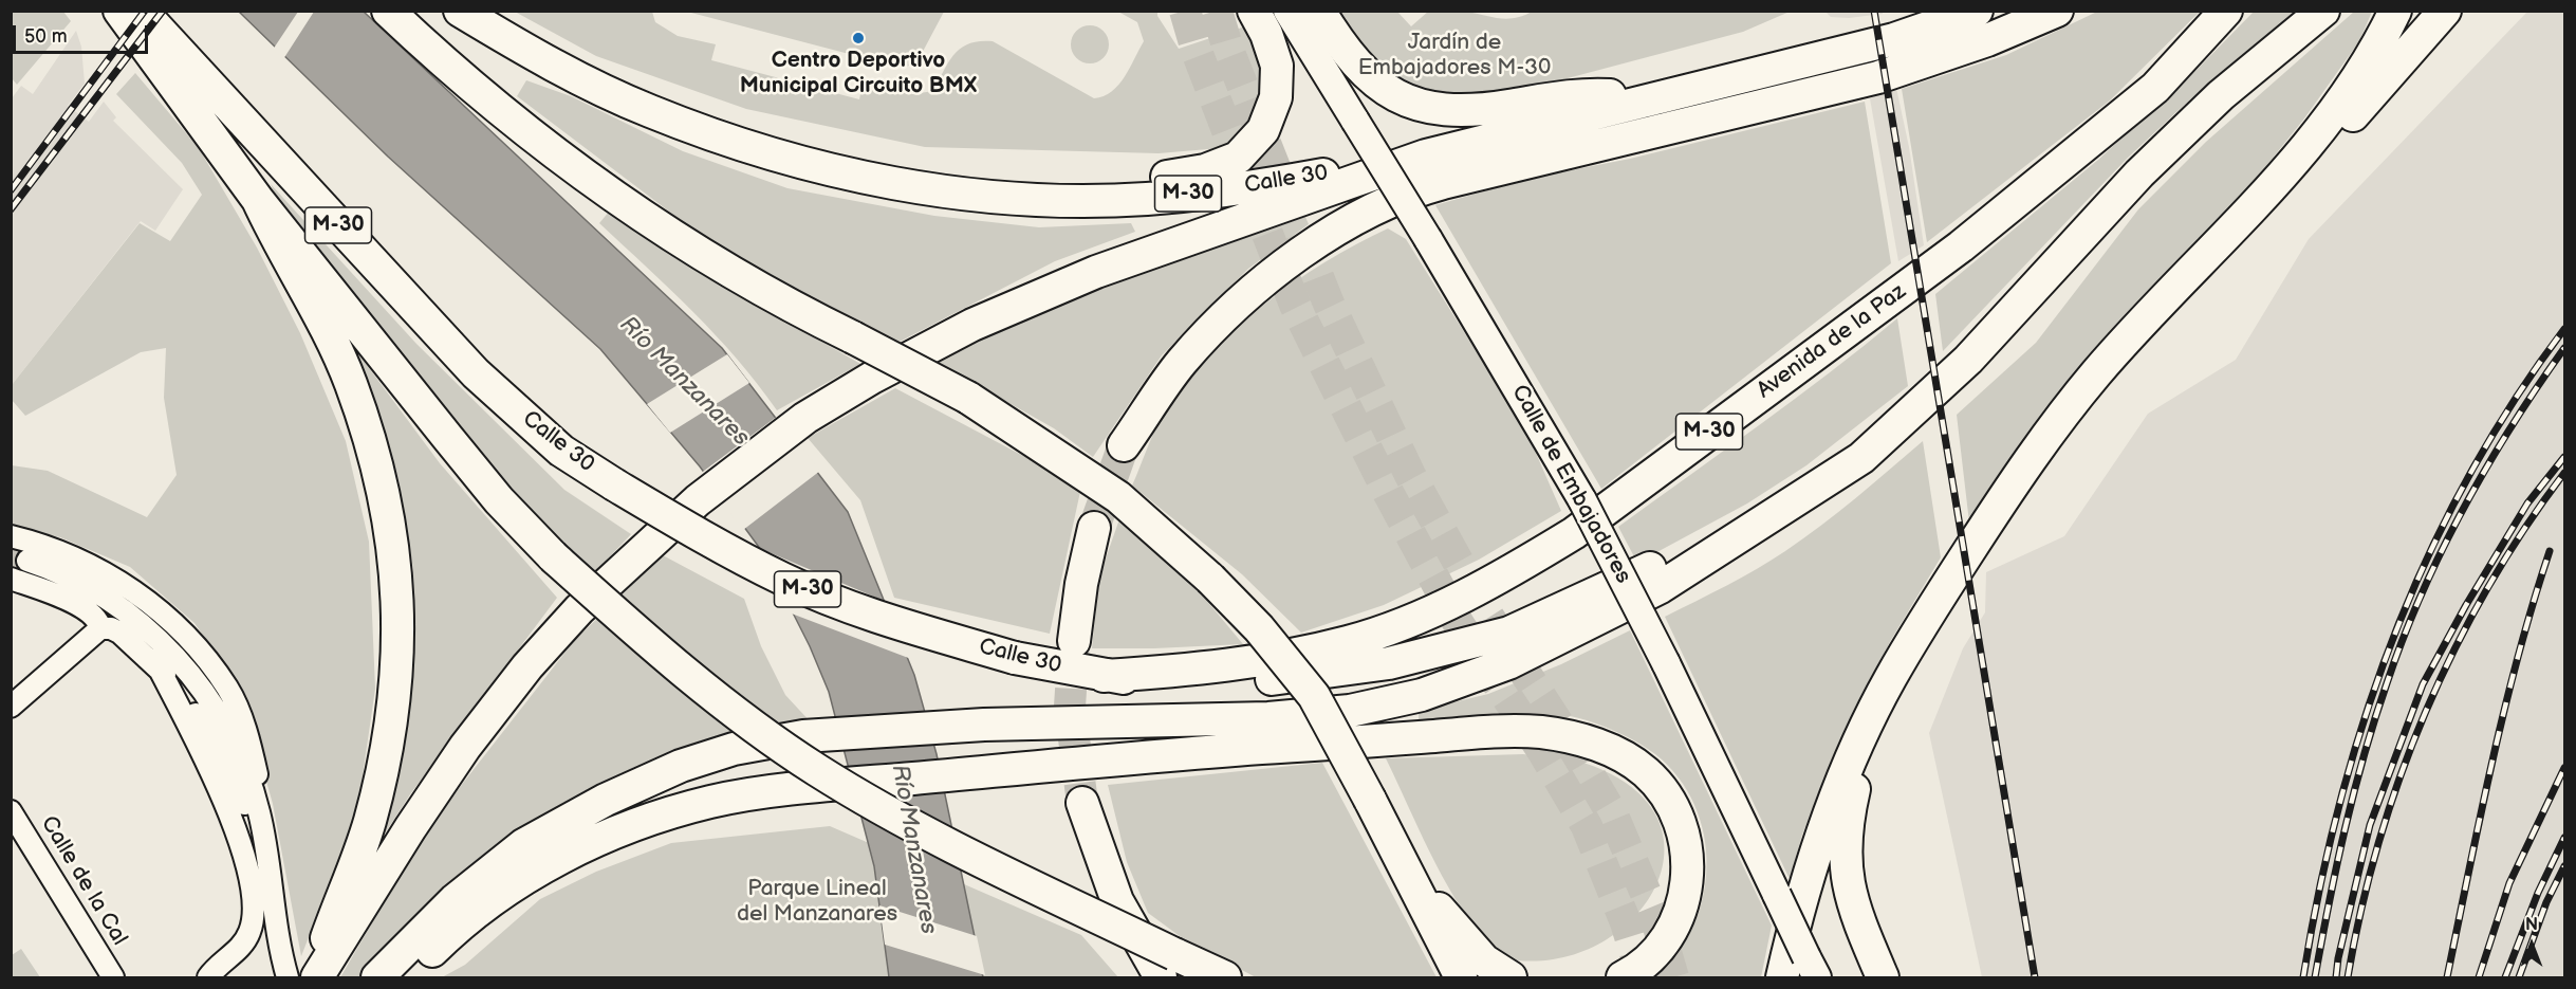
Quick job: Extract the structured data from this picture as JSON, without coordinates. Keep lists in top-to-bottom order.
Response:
{
  "streets": {
    "highway": ["Calle 30", "M-30", "Avenida de la Paz"],
    "main road": ["Calle de Embajadores"],
    "street": ["Calle de la Cal"]
  },
  "crossings": [
    ["Calle 30", "M-30"],
    ["Calle 30", "Avenida de la Paz"]
  ],
  "water": ["Río Manzanares"],
  "parks": ["Jardín de Embajadores M-30", "Parque Lineal del Manzanares"],
  "places": ["Centro Deportivo Municipal Circuito BMX"],
  "scale_bar": "50 m",
  "north": "top"
}
